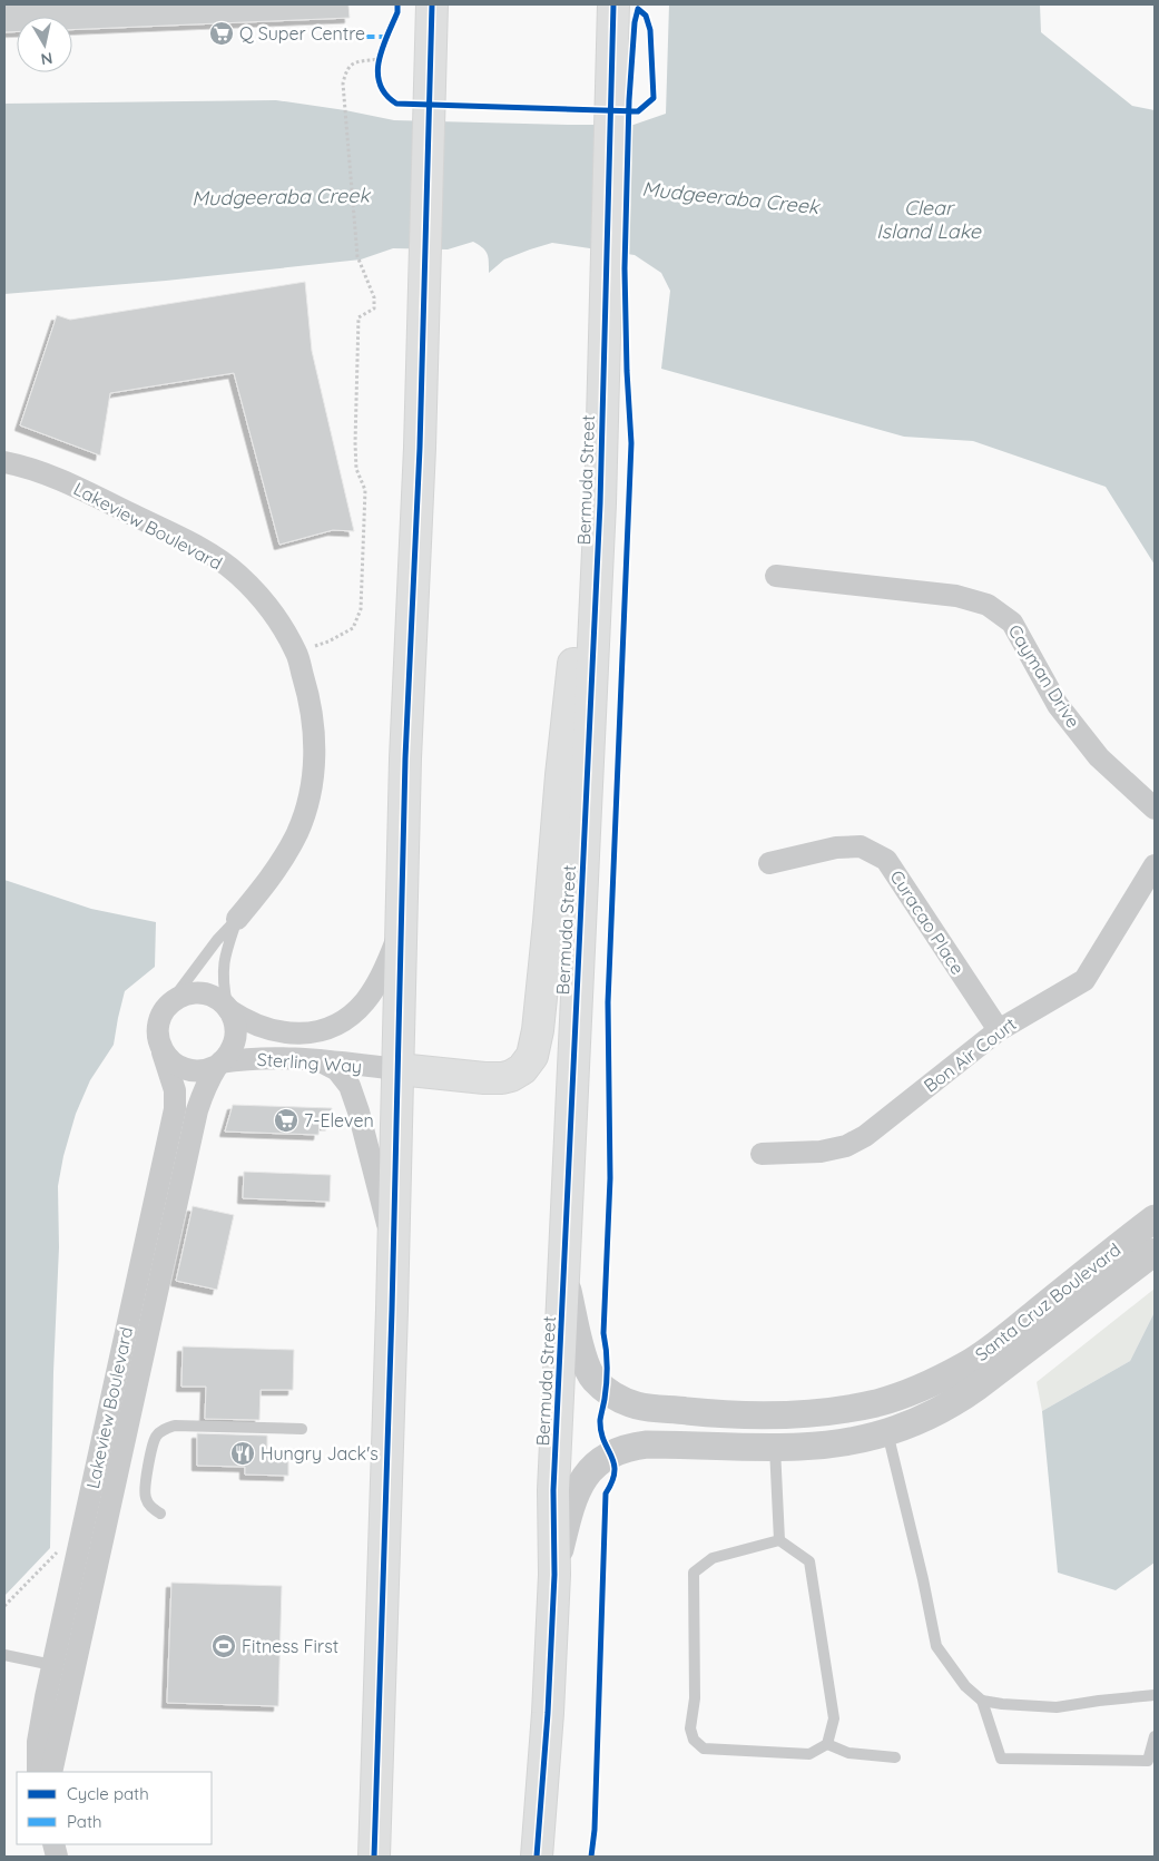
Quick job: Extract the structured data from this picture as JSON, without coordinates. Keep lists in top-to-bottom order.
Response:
{
  "streets": {
    "main road": ["Bermuda Street"],
    "street": [
      "Lakeview Boulevard",
      "Cayman Drive",
      "Curacao Place",
      "Bon Air Court",
      "Sterling Way",
      "Santa Cruz Boulevard"
    ]
  },
  "crossings": [
    ["Bermuda Street", "Santa Cruz Boulevard"],
    ["Lakeview Boulevard", "Sterling Way"],
    ["Curacao Place", "Bon Air Court"]
  ],
  "water": ["Mudgeeraba Creek", "Clear Island Lake"],
  "places": {
    "supermarket": ["Q Super Centre", "7-Eleven"],
    "restaurant": ["Hungry Jack's"],
    "sports": ["Fitness First"]
  },
  "legend": ["Cycle path", "Path"],
  "north": "bottom"
}
